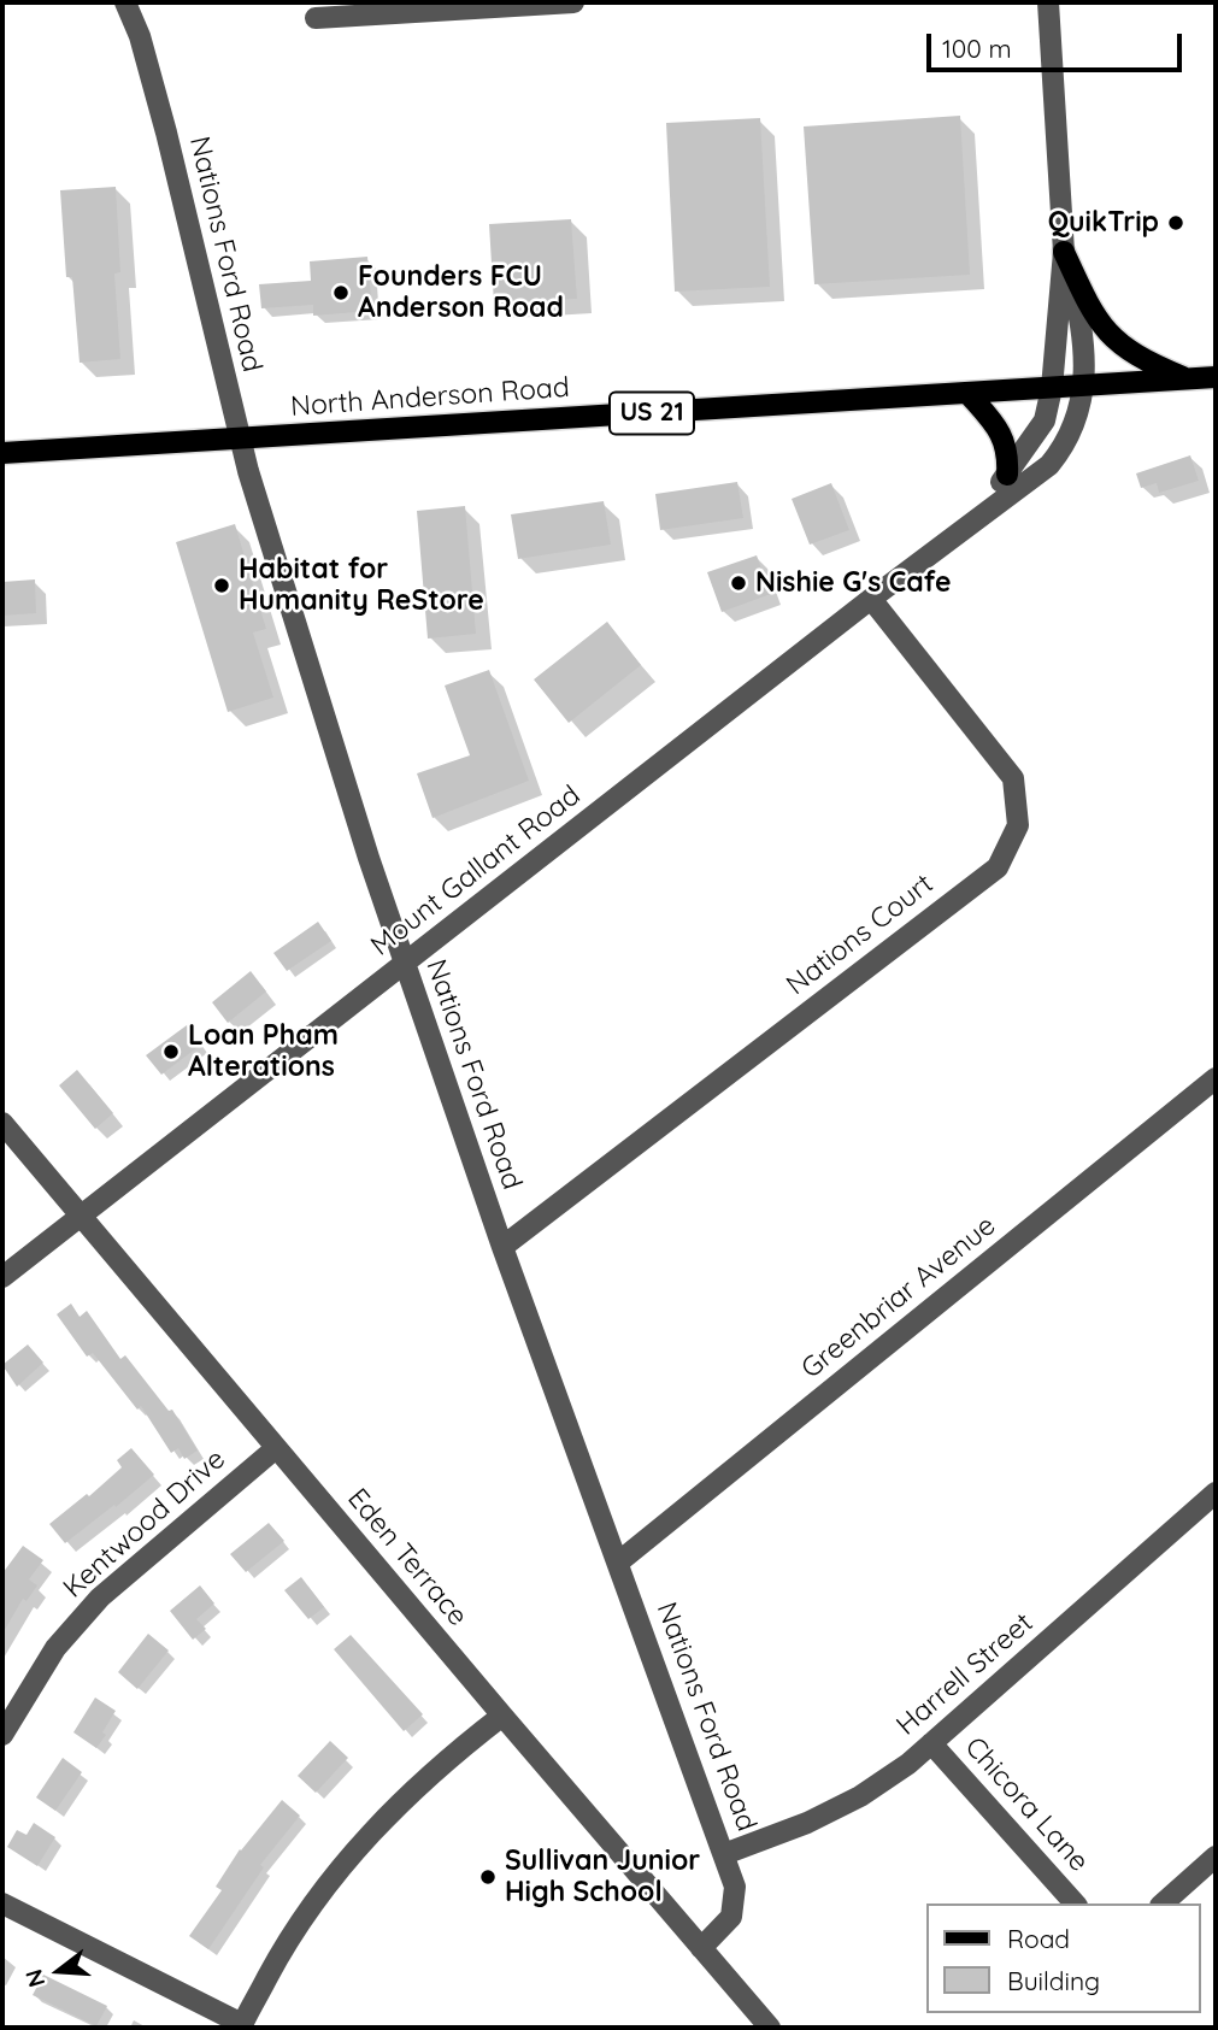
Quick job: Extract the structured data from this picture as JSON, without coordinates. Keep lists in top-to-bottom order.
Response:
{
  "streets": {
    "main road": ["North Anderson Road", "US 21"],
    "street": [
      "Nations Ford Road",
      "Mount Gallant Road",
      "Nations Court",
      "Greenbriar Avenue",
      "Kentwood Drive",
      "Eden Terrace",
      "Harrell Street",
      "Chicora Lane"
    ]
  },
  "crossings": [
    ["Nations Ford Road", "North Anderson Road"],
    ["Nations Ford Road", "Mount Gallant Road"],
    ["Nations Ford Road", "Nations Court"],
    ["Nations Ford Road", "Greenbriar Avenue"],
    ["Nations Ford Road", "Eden Terrace"],
    ["Nations Ford Road", "Harrell Street"],
    ["North Anderson Road", "Mount Gallant Road"],
    ["Mount Gallant Road", "Nations Court"],
    ["Mount Gallant Road", "Eden Terrace"],
    ["Kentwood Drive", "Eden Terrace"],
    ["Harrell Street", "Chicora Lane"]
  ],
  "places": [
    "QuikTrip",
    "Founders FCU Anderson Road",
    "Nishie G's Cafe",
    "Habitat for Humanity ReStore",
    "Loan Pham Alterations",
    "Sullivan Junior High School"
  ],
  "legend": ["Road", "Building"],
  "scale_bar": "100 m",
  "north": "left"
}
